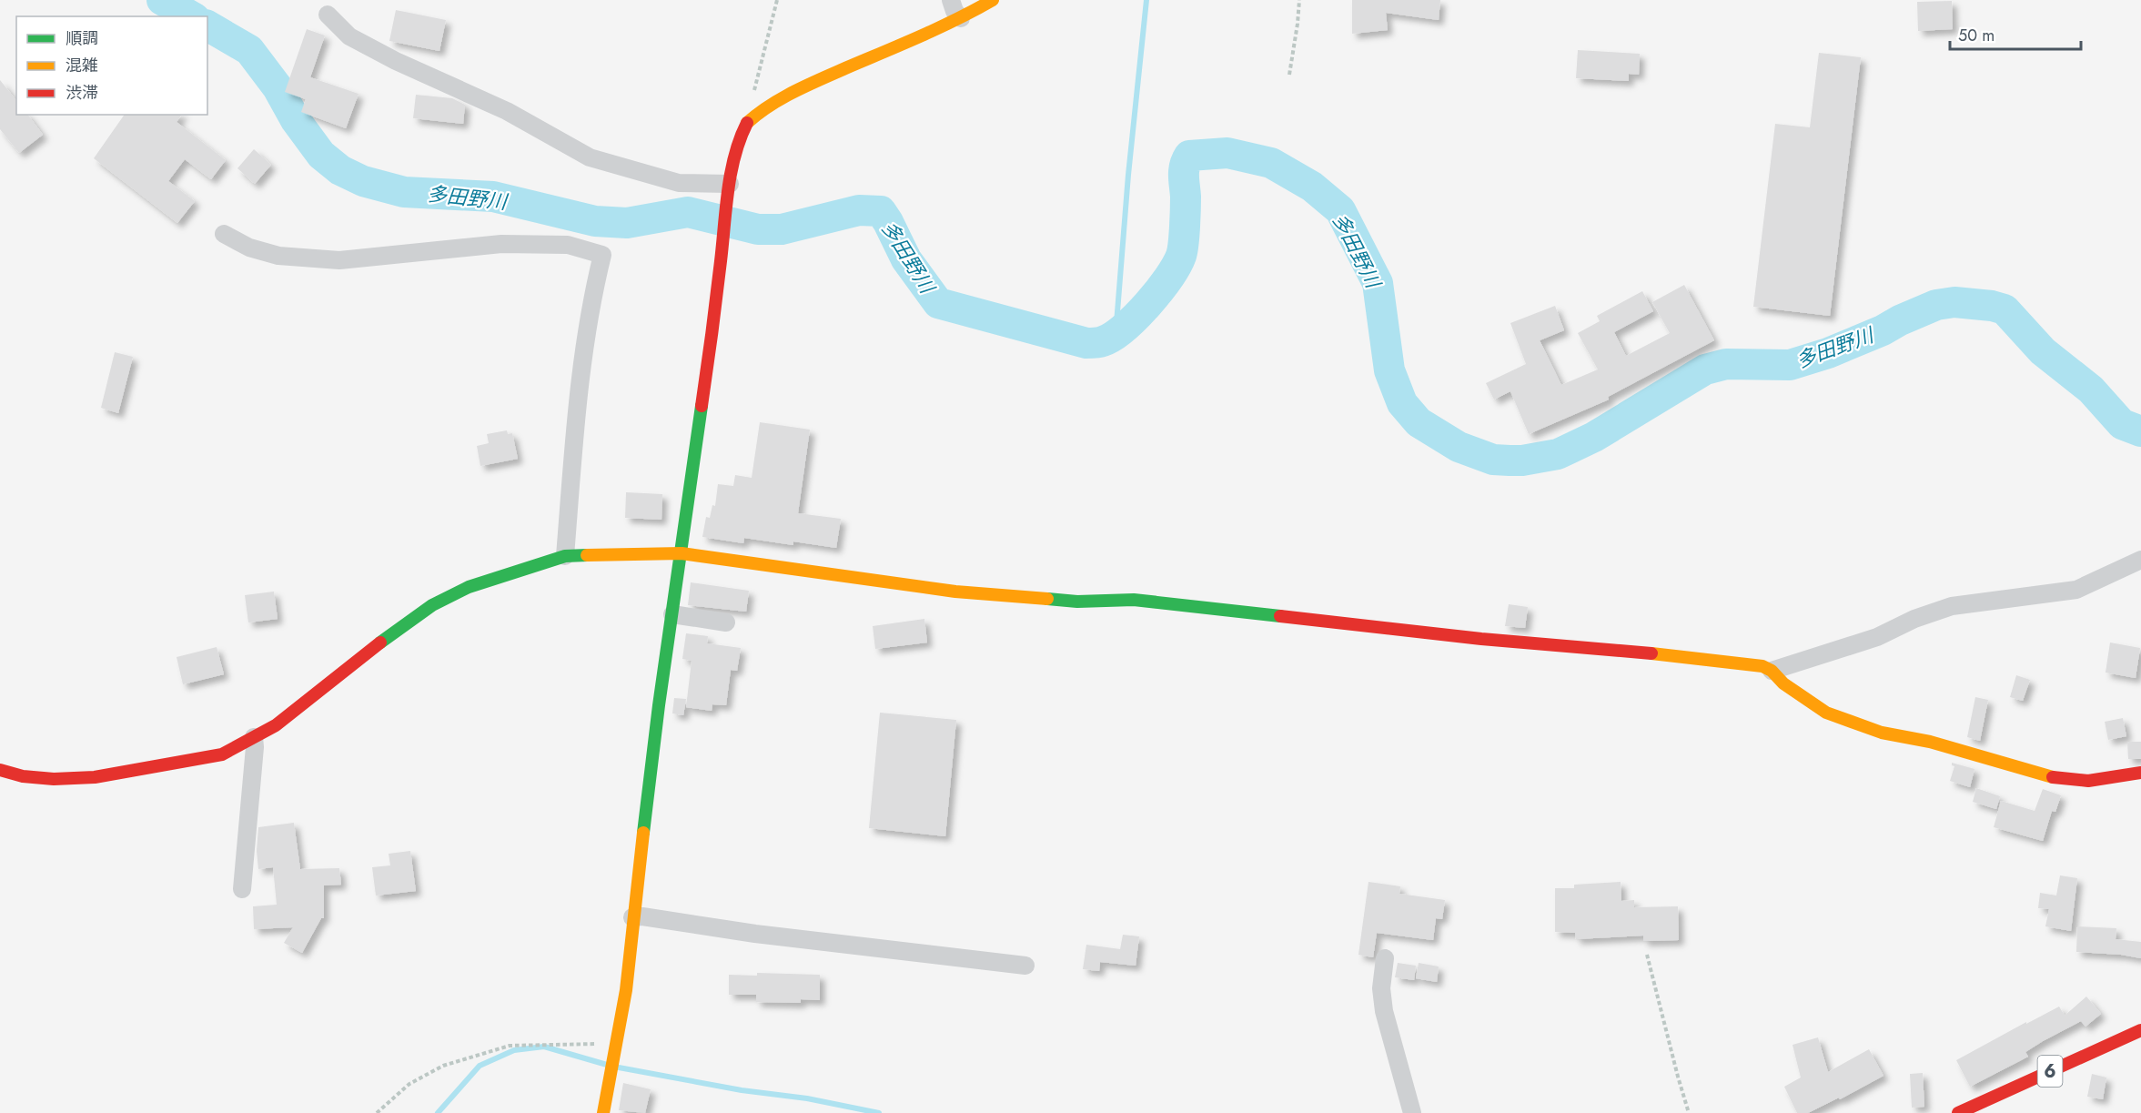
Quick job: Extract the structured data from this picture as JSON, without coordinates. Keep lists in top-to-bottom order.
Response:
{
  "streets": {
    "street": ["6"]
  },
  "water": ["多田野川"],
  "legend": ["順調", "混雑", "渋滞"],
  "scale_bar": "50 m"
}
